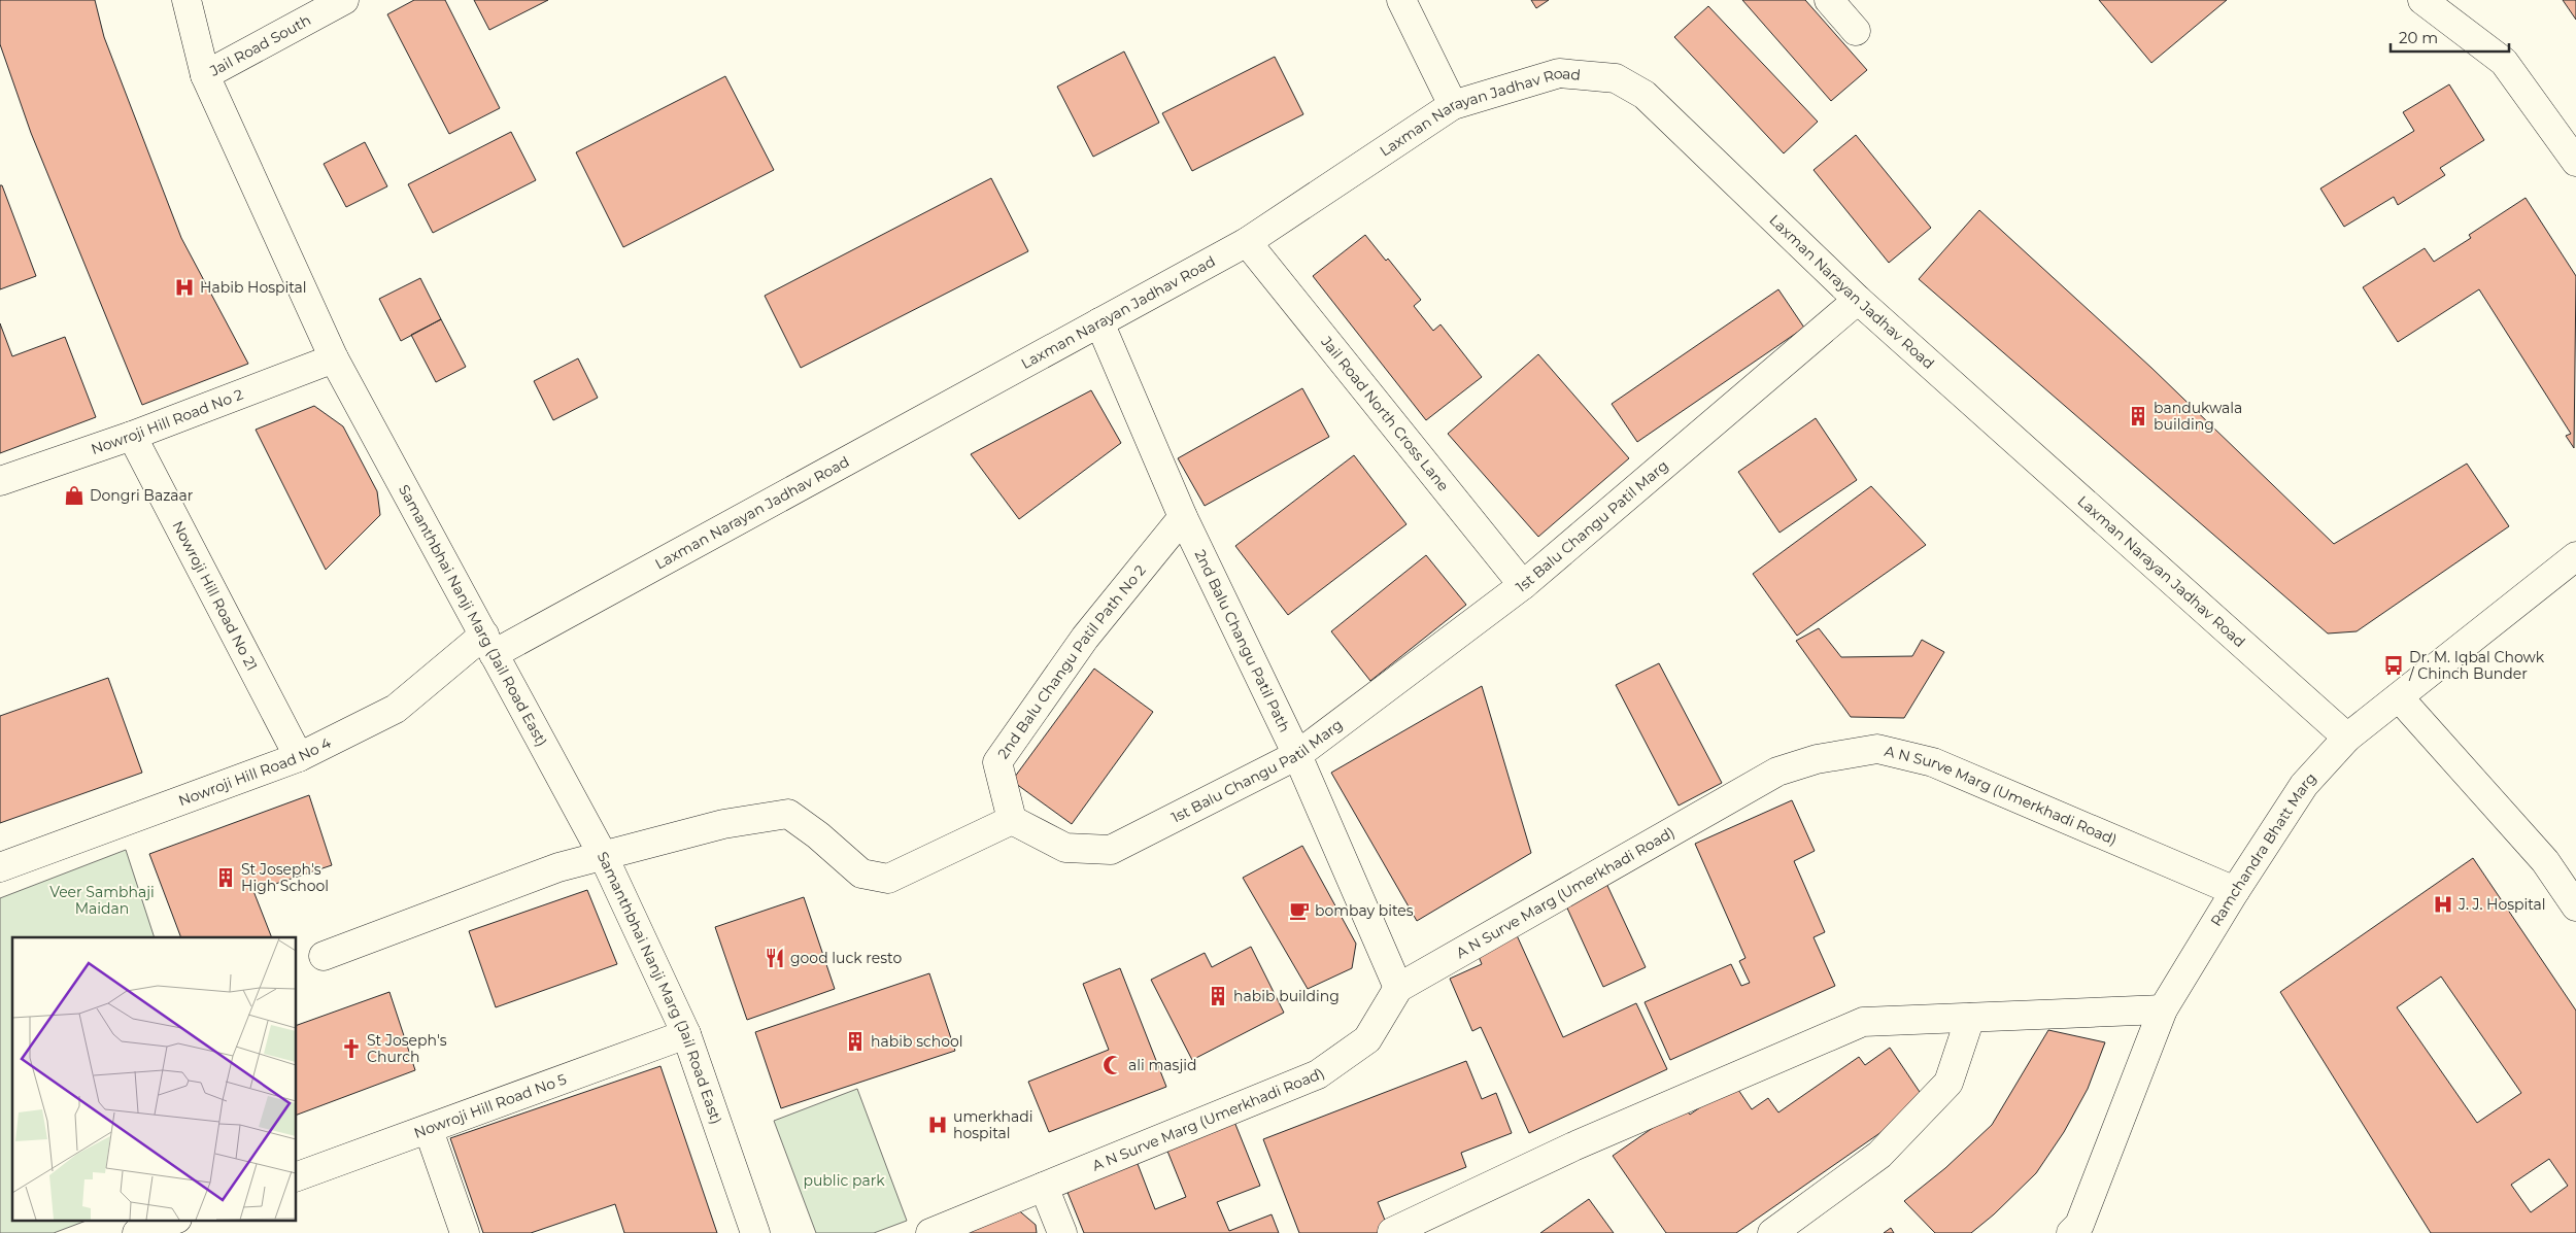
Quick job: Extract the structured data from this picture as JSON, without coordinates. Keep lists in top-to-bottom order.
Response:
{
  "streets": {
    "street": [
      "Jail Road South",
      "Laxman Narayan Jadhav Road",
      "Jail Road North Cross Lane",
      "Nowroji Hill Road No 2",
      "1st Balu Changu Patil Marg",
      "Nowroji Hill Road No 21",
      "Samanthbhai Nanji Marg (Jail Road East)",
      "2nd Balu Changu Patil Path",
      "2nd Balu Changu Patil Path No 2",
      "Nowroji Hill Road No 4",
      "A N Surve Marg (Umerkhadi Road)",
      "Ramchandra Bhatt Marg",
      "Nowroji Hill Road No 5"
    ]
  },
  "crossings": [
    ["Jail Road South", "Samanthbhai Nanji Marg (Jail Road East)"],
    ["Laxman Narayan Jadhav Road", "Jail Road North Cross Lane"],
    ["Laxman Narayan Jadhav Road", "1st Balu Changu Patil Marg"],
    ["Laxman Narayan Jadhav Road", "Samanthbhai Nanji Marg (Jail Road East)"],
    ["Laxman Narayan Jadhav Road", "2nd Balu Changu Patil Path"],
    ["Laxman Narayan Jadhav Road", "Nowroji Hill Road No 4"],
    ["Laxman Narayan Jadhav Road", "Ramchandra Bhatt Marg"],
    ["Jail Road North Cross Lane", "1st Balu Changu Patil Marg"],
    ["Nowroji Hill Road No 2", "Nowroji Hill Road No 21"],
    ["Nowroji Hill Road No 2", "Samanthbhai Nanji Marg (Jail Road East)"],
    ["1st Balu Changu Patil Marg", "2nd Balu Changu Patil Path"],
    ["1st Balu Changu Patil Marg", "2nd Balu Changu Patil Path No 2"],
    ["Nowroji Hill Road No 21", "Nowroji Hill Road No 4"],
    ["Samanthbhai Nanji Marg (Jail Road East)", "Nowroji Hill Road No 4"],
    ["Samanthbhai Nanji Marg (Jail Road East)", "Nowroji Hill Road No 5"],
    ["2nd Balu Changu Patil Path", "2nd Balu Changu Patil Path No 2"],
    ["2nd Balu Changu Patil Path", "A N Surve Marg (Umerkhadi Road)"],
    ["A N Surve Marg (Umerkhadi Road)", "Ramchandra Bhatt Marg"]
  ],
  "parks": ["Veer Sambhaji Maidan", "public park"],
  "places": {
    "hospital": ["Habib Hospital", "J. J. Hospital", "umerkhadi hospital"],
    "building": [
      "bandukwala building",
      "St Joseph's High School",
      "habib building",
      "habib school"
    ],
    "shop": ["Dongri Bazaar"],
    "bus stop": ["Dr. M. Iqbal Chowk / Chinch Bunder"],
    "cafe": ["bombay bites"],
    "restaurant": ["good luck resto"],
    "church": ["St Joseph's Church"],
    "mosque": ["ali masjid"]
  },
  "scale_bar": "20 m"
}
